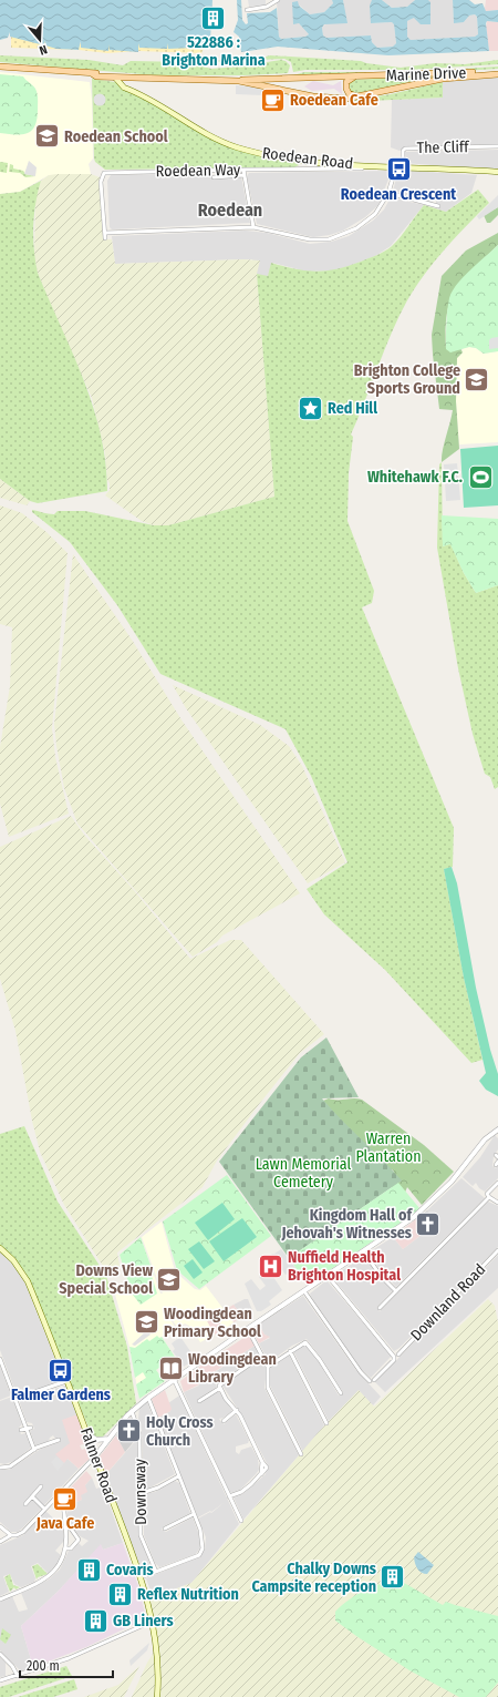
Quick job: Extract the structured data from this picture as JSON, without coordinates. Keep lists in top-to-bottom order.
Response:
{
  "streets": {
    "main road": ["Marine Drive", "Roedean Road", "Falmer Road"],
    "street": [
      "The Cliff",
      "Roedean Way",
      "Downland Road",
      "Downsway"
    ]
  },
  "crossings": [
    ["Marine Drive", "Roedean Road"],
    ["The Cliff", "Roedean Road"],
    ["Roedean Road", "Roedean Way"]
  ],
  "districts": ["Roedean"],
  "parks": ["Warren Plantation", "Lawn Memorial Cemetery"],
  "places": {
    "building": [
      "522886 : Brighton Marina",
      "Covaris",
      "Chalky Downs Campsite reception",
      "Reflex Nutrition",
      "GB Liners"
    ],
    "cafe": ["Roedean Cafe", "Java Cafe"],
    "school or university": [
      "Roedean School",
      "Brighton College Sports Ground",
      "Downs View Special School",
      "Woodingdean Primary School"
    ],
    "bus stop": ["Roedean Crescent", "Falmer Gardens"],
    "place": ["Red Hill"],
    "sports": ["Whitehawk F.C."],
    "church": ["Kingdom Hall of Jehovah's Witnesses", "Holy Cross Church"],
    "hospital": ["Nuffield Health Brighton Hospital"],
    "library": ["Woodingdean Library"]
  },
  "scale_bar": "200 m",
  "north": "bottom"
}
